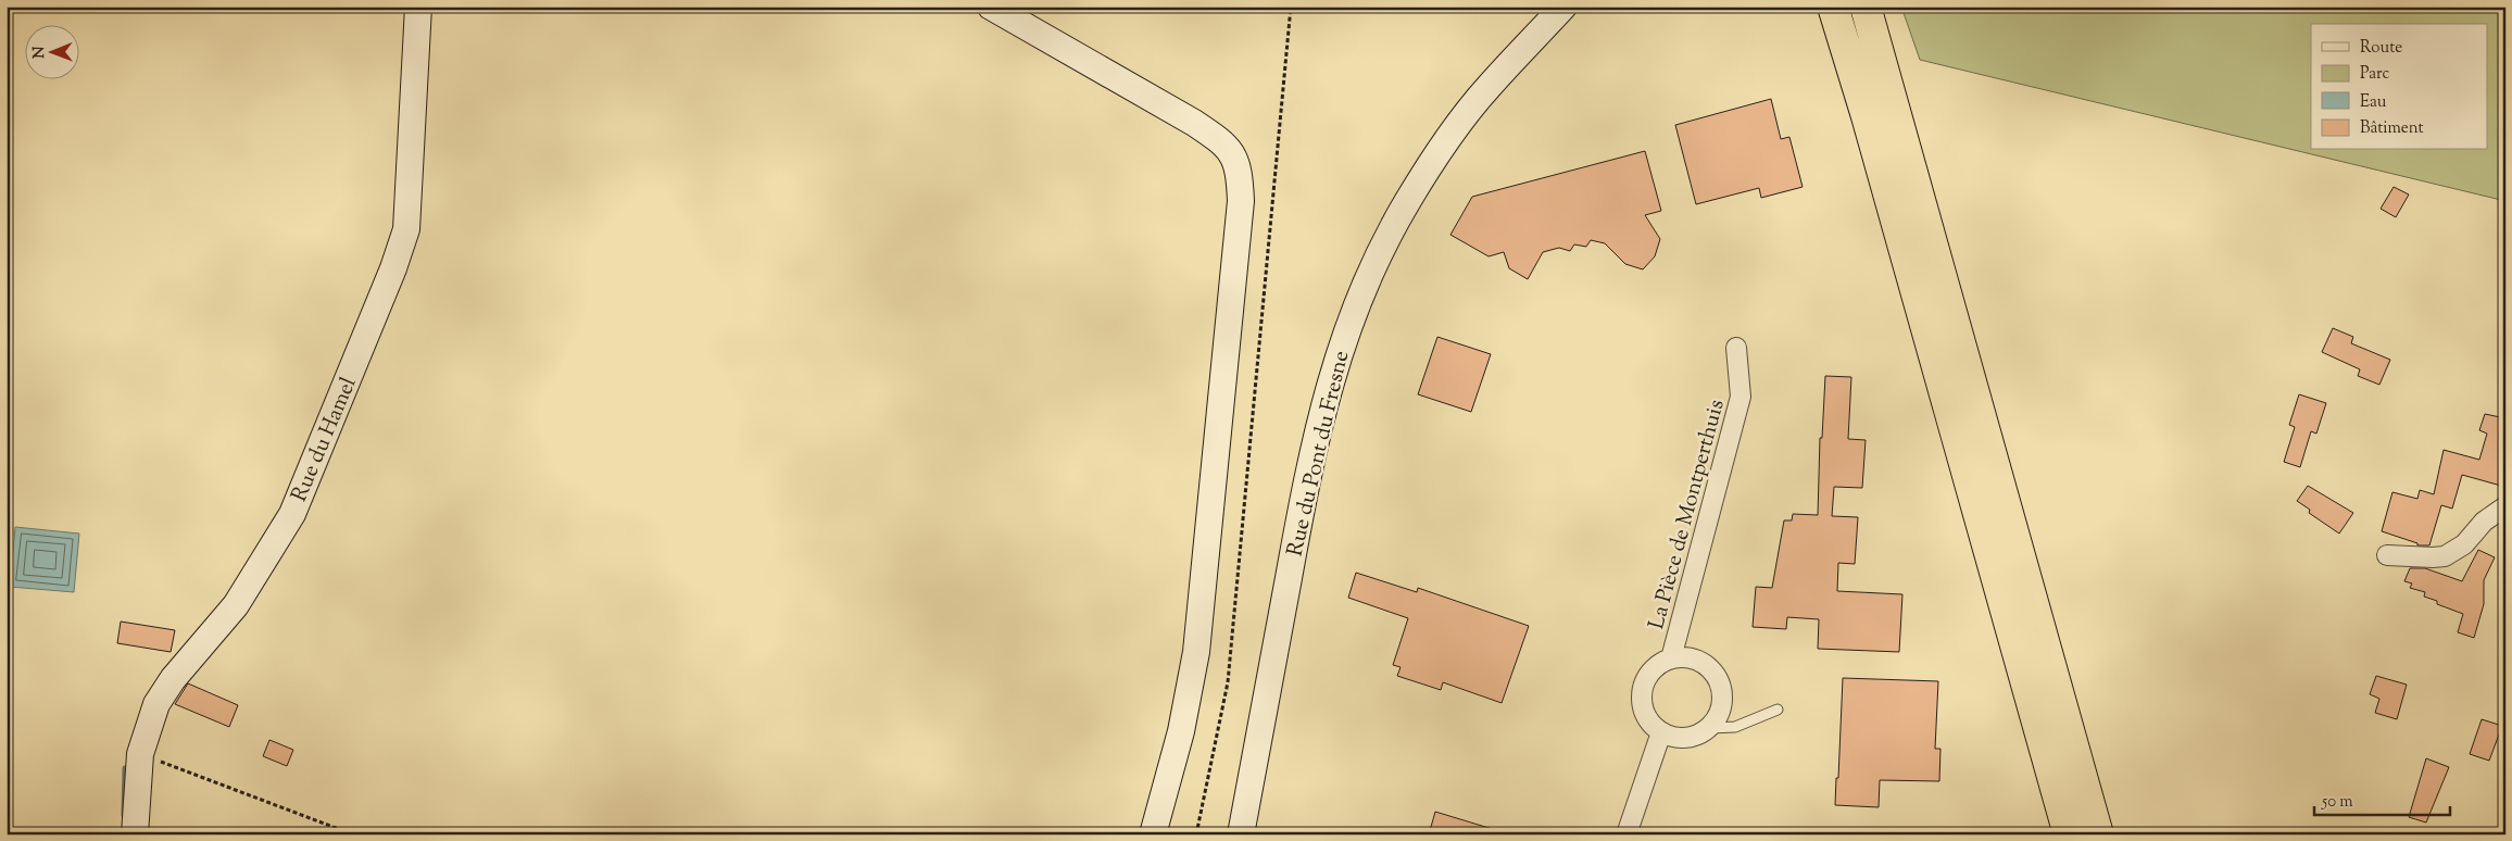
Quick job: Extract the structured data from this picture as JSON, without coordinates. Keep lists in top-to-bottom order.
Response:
{
  "streets": {
    "street": ["Rue du Hamel", "Rue du Pont du Fresne", "La Pièce de Montperthuis"]
  },
  "legend": [
    "Route",
    "Parc",
    "Eau",
    "Bâtiment"
  ],
  "scale_bar": "50 m",
  "north": "left"
}
